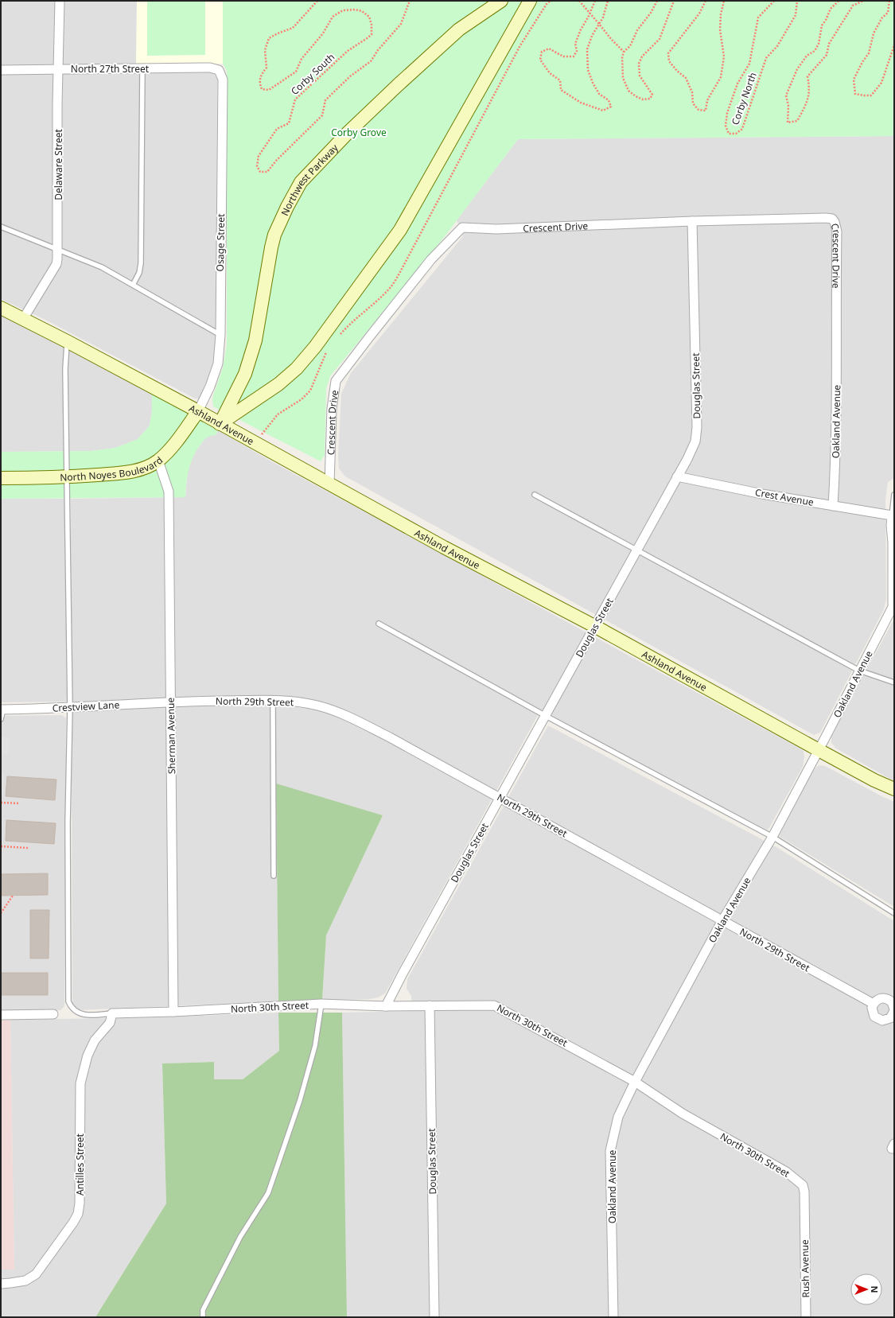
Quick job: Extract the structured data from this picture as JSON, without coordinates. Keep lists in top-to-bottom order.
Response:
{
  "streets": {
    "street": [
      "North 27th Street",
      "Delaware Street",
      "Northwest Parkway",
      "Crescent Drive",
      "Osage Street",
      "Douglas Street",
      "Oakland Avenue",
      "Ashland Avenue",
      "North Noyes Boulevard",
      "Crest Avenue",
      "North 29th Street",
      "Crestview Lane",
      "Sherman Avenue",
      "North 30th Street",
      "Antilles Street",
      "Rush Avenue"
    ],
    "path": ["Corby South", "Corby North"]
  },
  "crossings": [
    ["North 27th Street", "Delaware Street"],
    ["North 27th Street", "Osage Street"],
    ["Delaware Street", "Ashland Avenue"],
    ["Northwest Parkway", "Ashland Avenue"],
    ["Crescent Drive", "Douglas Street"],
    ["Crescent Drive", "Oakland Avenue"],
    ["Crescent Drive", "Ashland Avenue"],
    ["Osage Street", "Ashland Avenue"],
    ["Osage Street", "North Noyes Boulevard"],
    ["Douglas Street", "Ashland Avenue"],
    ["Douglas Street", "Crest Avenue"],
    ["Douglas Street", "North 29th Street"],
    ["Douglas Street", "North 30th Street"],
    ["Oakland Avenue", "Ashland Avenue"],
    ["Oakland Avenue", "Crest Avenue"],
    ["Oakland Avenue", "North 29th Street"],
    ["Oakland Avenue", "North 30th Street"],
    ["Ashland Avenue", "North Noyes Boulevard"],
    ["North Noyes Boulevard", "Sherman Avenue"],
    ["North 29th Street", "Crestview Lane"],
    ["North 29th Street", "Sherman Avenue"],
    ["Crestview Lane", "Sherman Avenue"],
    ["Sherman Avenue", "North 30th Street"],
    ["North 30th Street", "Antilles Street"],
    ["North 30th Street", "Rush Avenue"]
  ],
  "parks": ["Corby Grove"],
  "north": "right"
}
